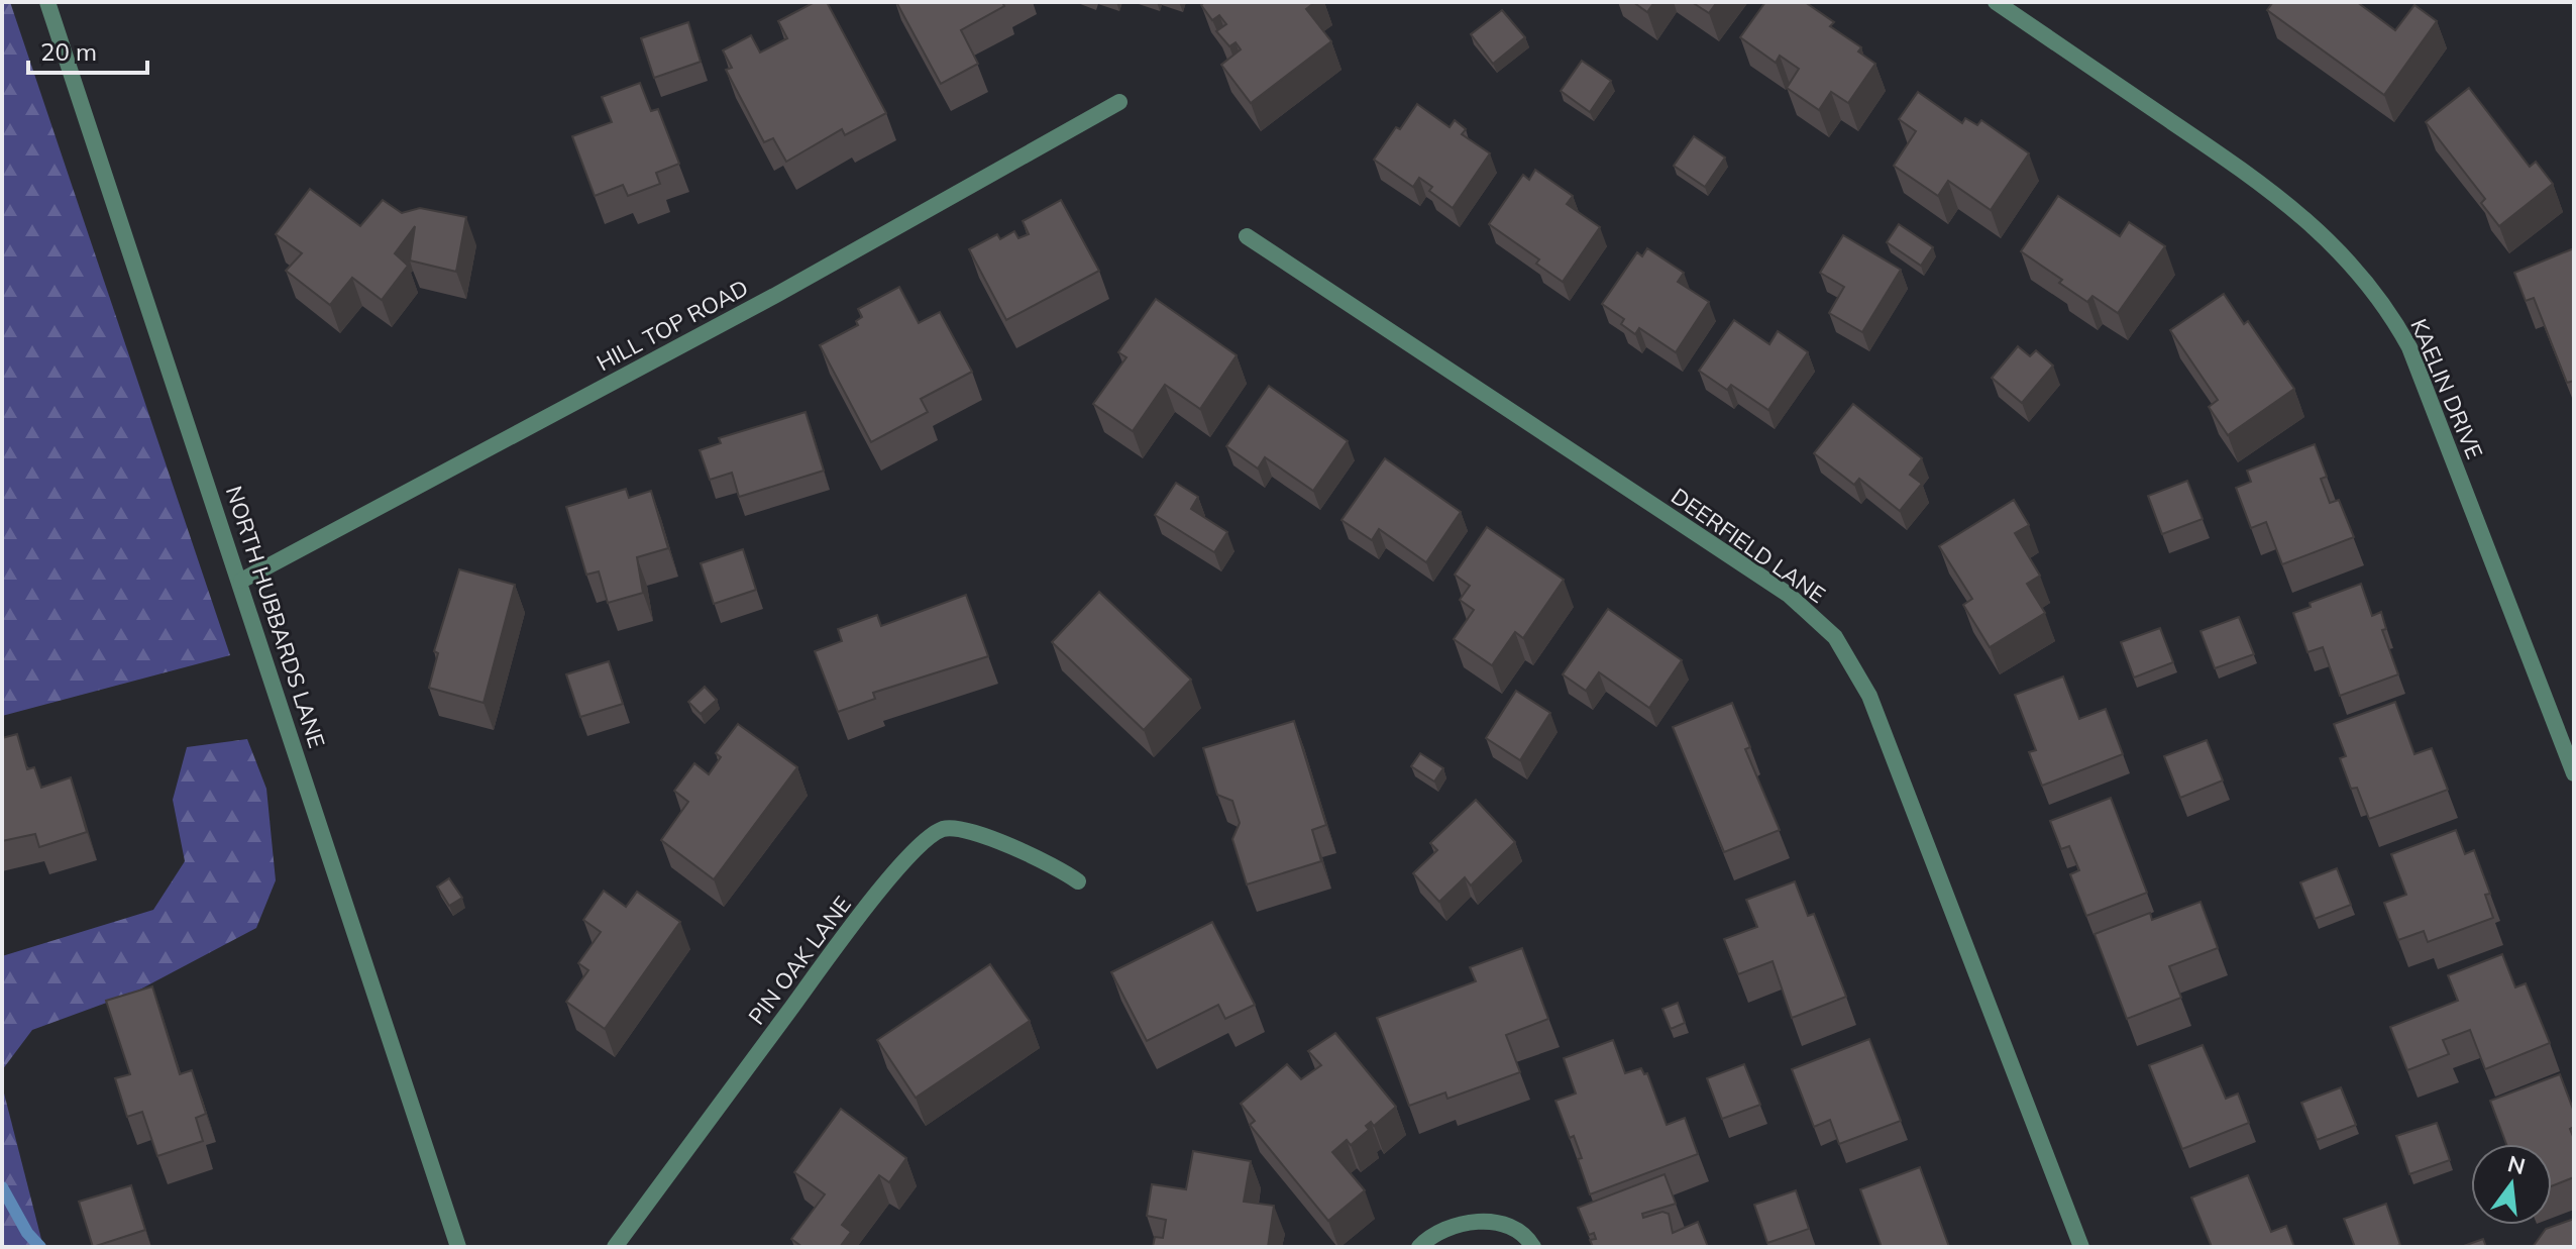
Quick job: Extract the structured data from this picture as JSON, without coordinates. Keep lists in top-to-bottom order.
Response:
{
  "streets": {
    "street": [
      "HILL TOP ROAD",
      "KAELIN DRIVE",
      "DEERFIELD LANE",
      "NORTH HUBBARDS LANE",
      "PIN OAK LANE"
    ]
  },
  "crossings": [
    ["HILL TOP ROAD", "NORTH HUBBARDS LANE"]
  ],
  "scale_bar": "20 m",
  "north": "top"
}
